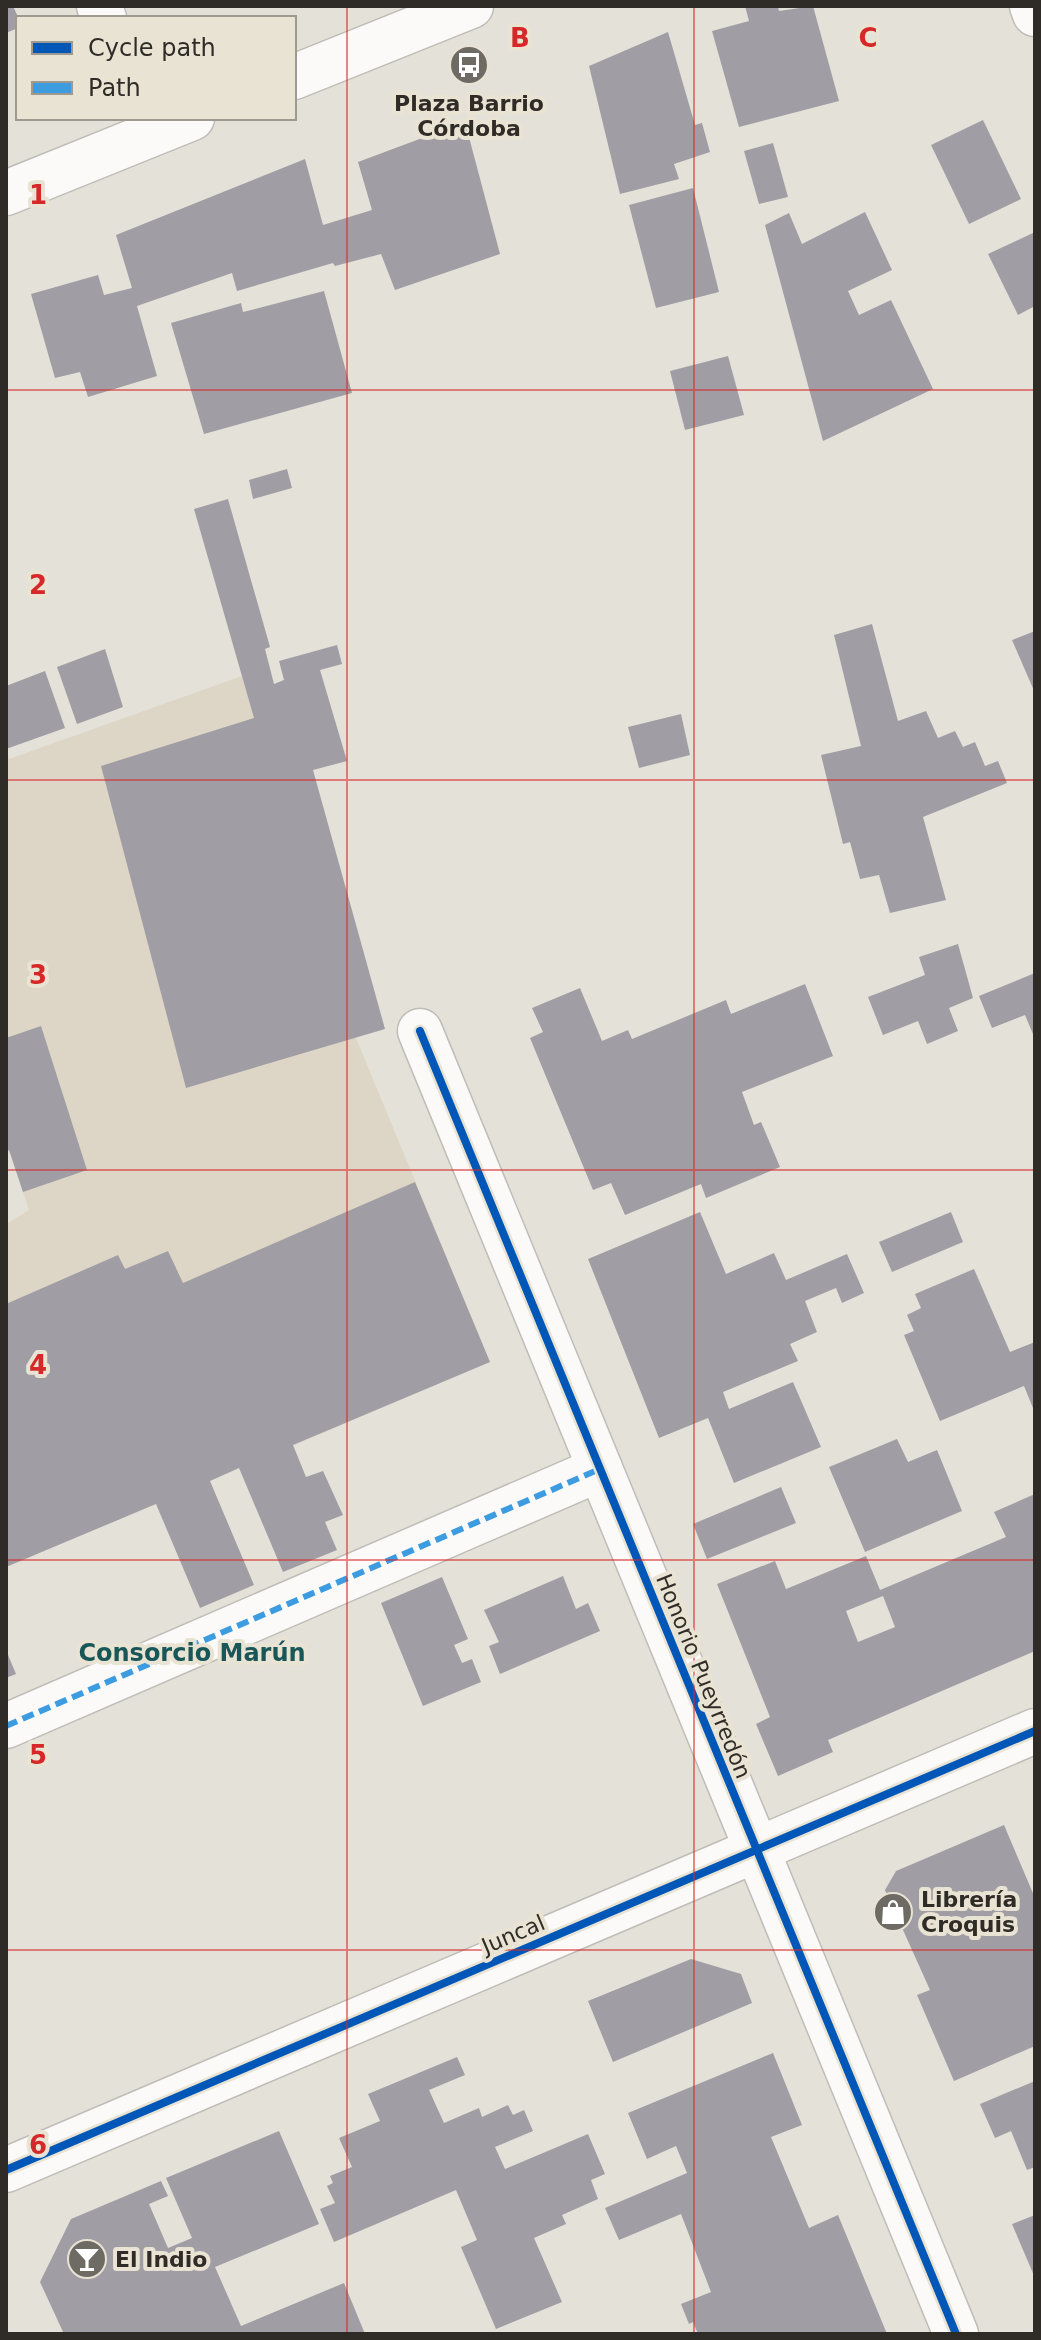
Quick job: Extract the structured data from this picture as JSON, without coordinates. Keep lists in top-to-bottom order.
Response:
{
  "streets": {
    "street": ["Honorio Pueyrredón", "Juncal"]
  },
  "crossings": [
    ["Honorio Pueyrredón", "Juncal"]
  ],
  "districts": ["Consorcio Marún"],
  "places": {
    "bus stop": ["Plaza Barrio Córdoba"],
    "shop": ["Librería Croquis"],
    "bar": ["El Indio"]
  },
  "legend": ["Cycle path", "Path"],
  "grid": {
    "columns": ["B", "C"],
    "rows": [
      "1",
      "2",
      "3",
      "4",
      "5",
      "6"
    ]
  }
}
